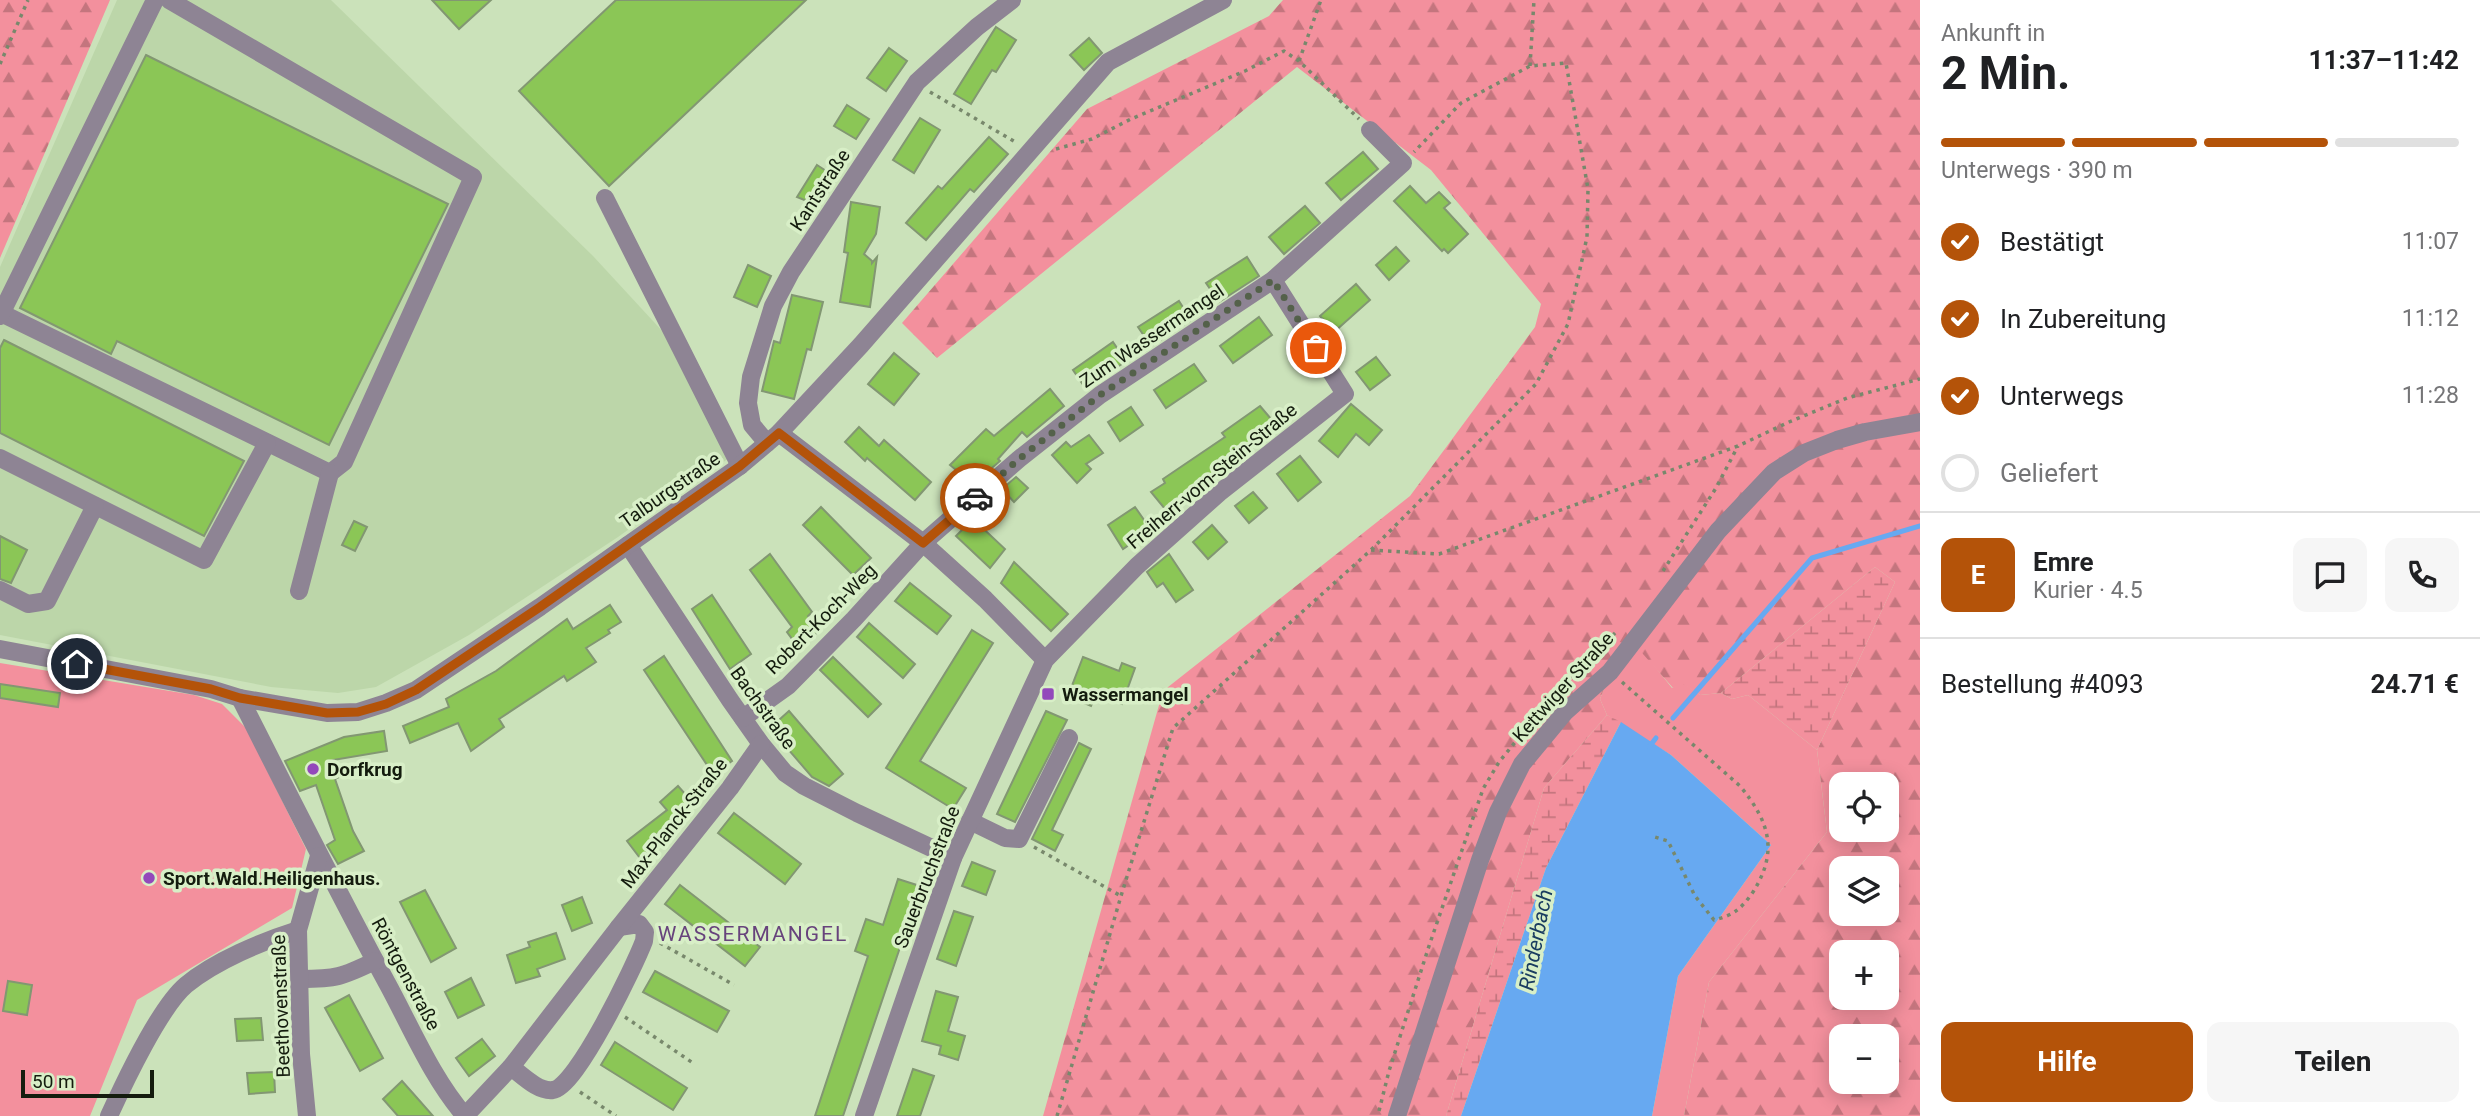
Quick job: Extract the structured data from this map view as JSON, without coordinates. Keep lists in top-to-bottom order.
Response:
{
  "streets": {
    "street": [
      "Kantstraße",
      "Zum Wassermangel",
      "Freiherr-vom-Stein-Straße",
      "Talburgstraße",
      "Robert-Koch-Weg",
      "Kettwiger Straße",
      "Bachstraße",
      "Max-Planck-Straße",
      "Sauerbruchstraße",
      "Röntgenstraße",
      "Beethovenstraße"
    ]
  },
  "crossings": [
    ["Kantstraße", "Talburgstraße"],
    ["Zum Wassermangel", "Freiherr-vom-Stein-Straße"],
    ["Zum Wassermangel", "Robert-Koch-Weg"],
    ["Freiherr-vom-Stein-Straße", "Sauerbruchstraße"],
    ["Talburgstraße", "Bachstraße"],
    ["Talburgstraße", "Röntgenstraße"],
    ["Robert-Koch-Weg", "Bachstraße"],
    ["Bachstraße", "Max-Planck-Straße"],
    ["Bachstraße", "Sauerbruchstraße"],
    ["Max-Planck-Straße", "Röntgenstraße"],
    ["Röntgenstraße", "Beethovenstraße"]
  ],
  "districts": ["WASSERMANGEL"],
  "water": ["Rinderbach"],
  "places": {
    "transit": ["Wassermangel"],
    "other": ["Dorfkrug", "Sport.Wald.Heiligenhaus."]
  },
  "scale_bar": "50 m",
  "page": {
    "heading": ["2 Min.", "Ankunft in", "11:37–11:42"],
    "panel": [
      "Emre",
      "Kurier · 4.5",
      "Bestellung #4093",
      "24.71 €"
    ],
    "bar": "Unterwegs · 390 m",
    "list": [
      ["Bestätigt", "11:07"],
      ["In Zubereitung", "11:12"],
      ["Unterwegs", "11:28"],
      "Geliefert"
    ],
    "round": "E",
    "map_buttons": ["+", "−"],
    "buttons": ["Hilfe", "Teilen"],
    "scale": "50 m"
  }
}
